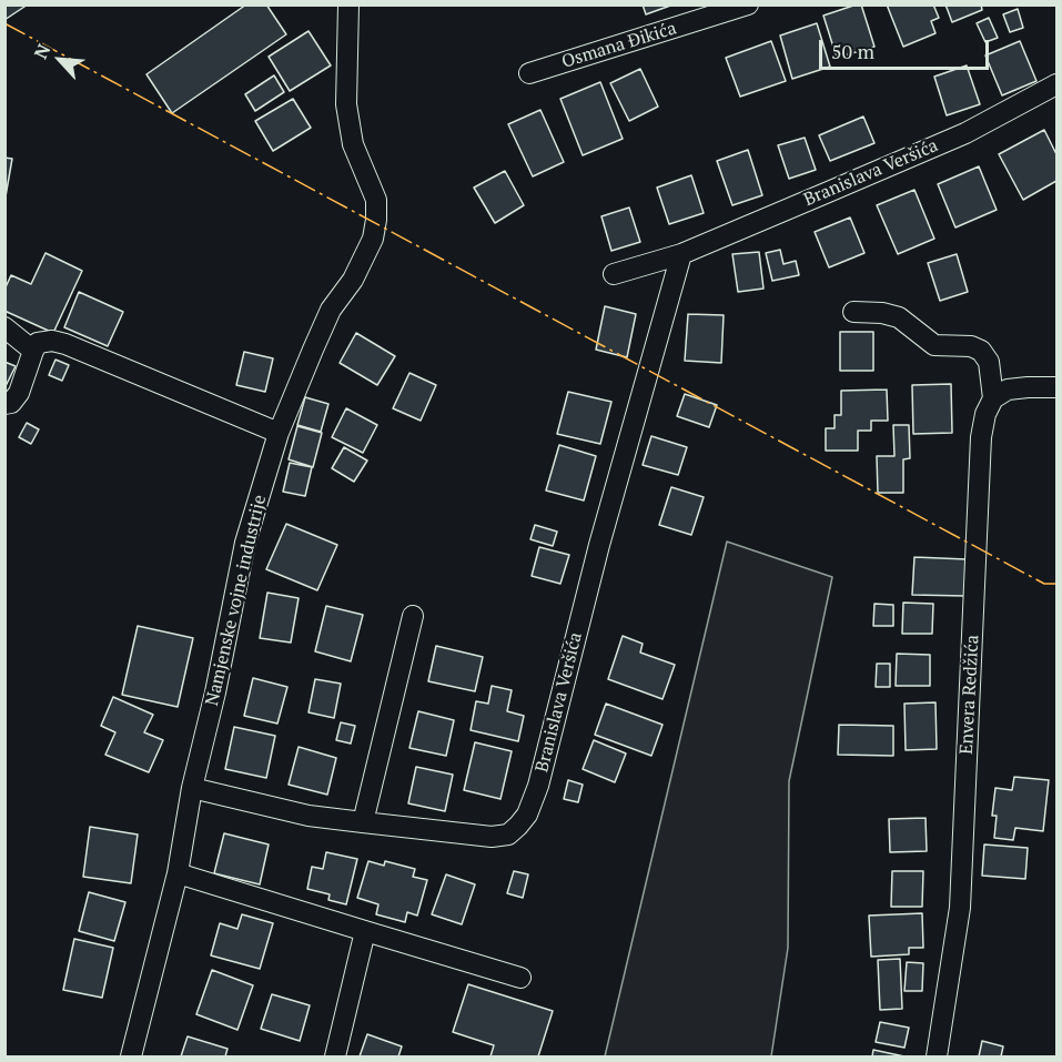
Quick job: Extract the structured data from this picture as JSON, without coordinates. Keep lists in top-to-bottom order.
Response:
{
  "streets": {
    "street": [
      "Osmana Đikića",
      "Branislava Veršića",
      "Namjenske vojne industrije",
      "Envera Redžića"
    ]
  },
  "crossings": [
    ["Branislava Veršića", "Namjenske vojne industrije"]
  ],
  "scale_bar": "50 m",
  "north": "top left"
}
